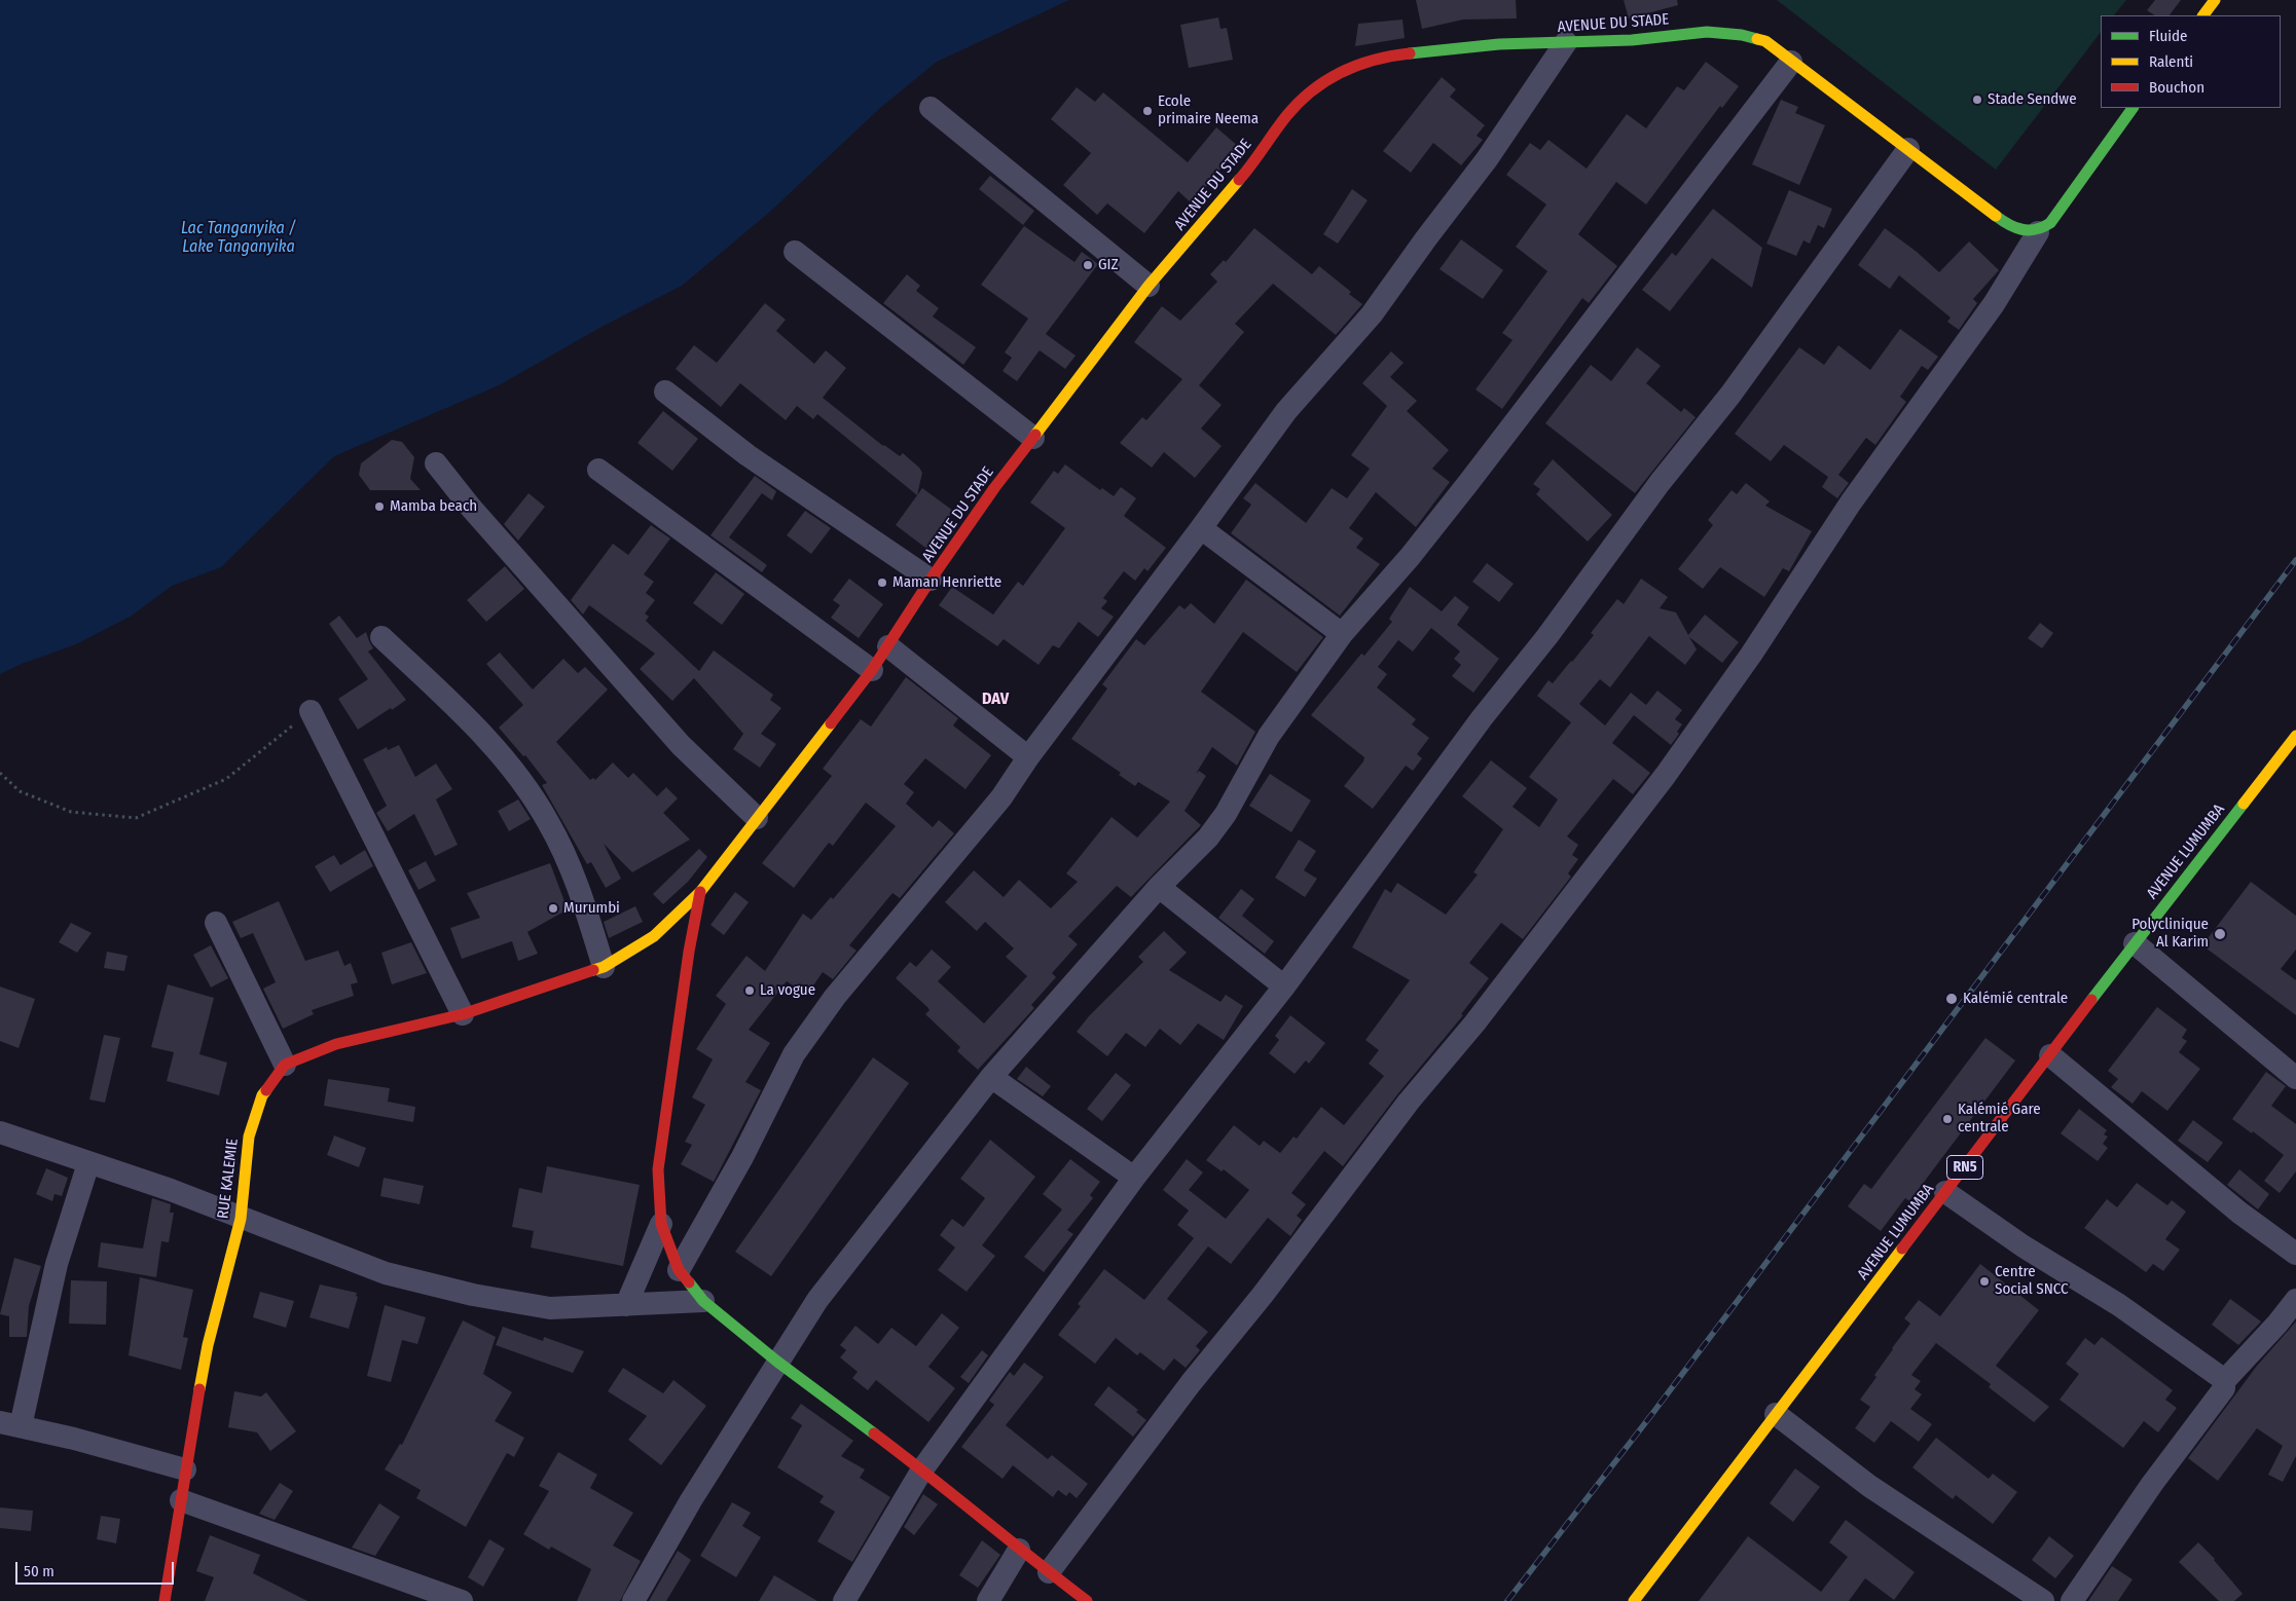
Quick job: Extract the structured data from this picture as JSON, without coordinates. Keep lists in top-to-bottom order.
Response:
{
  "streets": {
    "main road": [
      "AVENUE DU STADE",
      "AVENUE LUMUMBA",
      "RN5",
      "RUE KALEMIE"
    ]
  },
  "districts": ["DAV"],
  "water": ["Lac Tanganyika / Lake Tanganyika"],
  "places": [
    "Stade Sendwe",
    "Ecole primaire Neema",
    "GIZ",
    "Mamba beach",
    "Maman Henriette",
    "Murumbi",
    "Polyclinique Al Karim",
    "La vogue",
    "Kalémié centrale",
    "Kalémié Gare centrale",
    "Centre Social SNCC"
  ],
  "legend": ["Fluide", "Ralenti", "Bouchon"],
  "scale_bar": "50 m"
}
